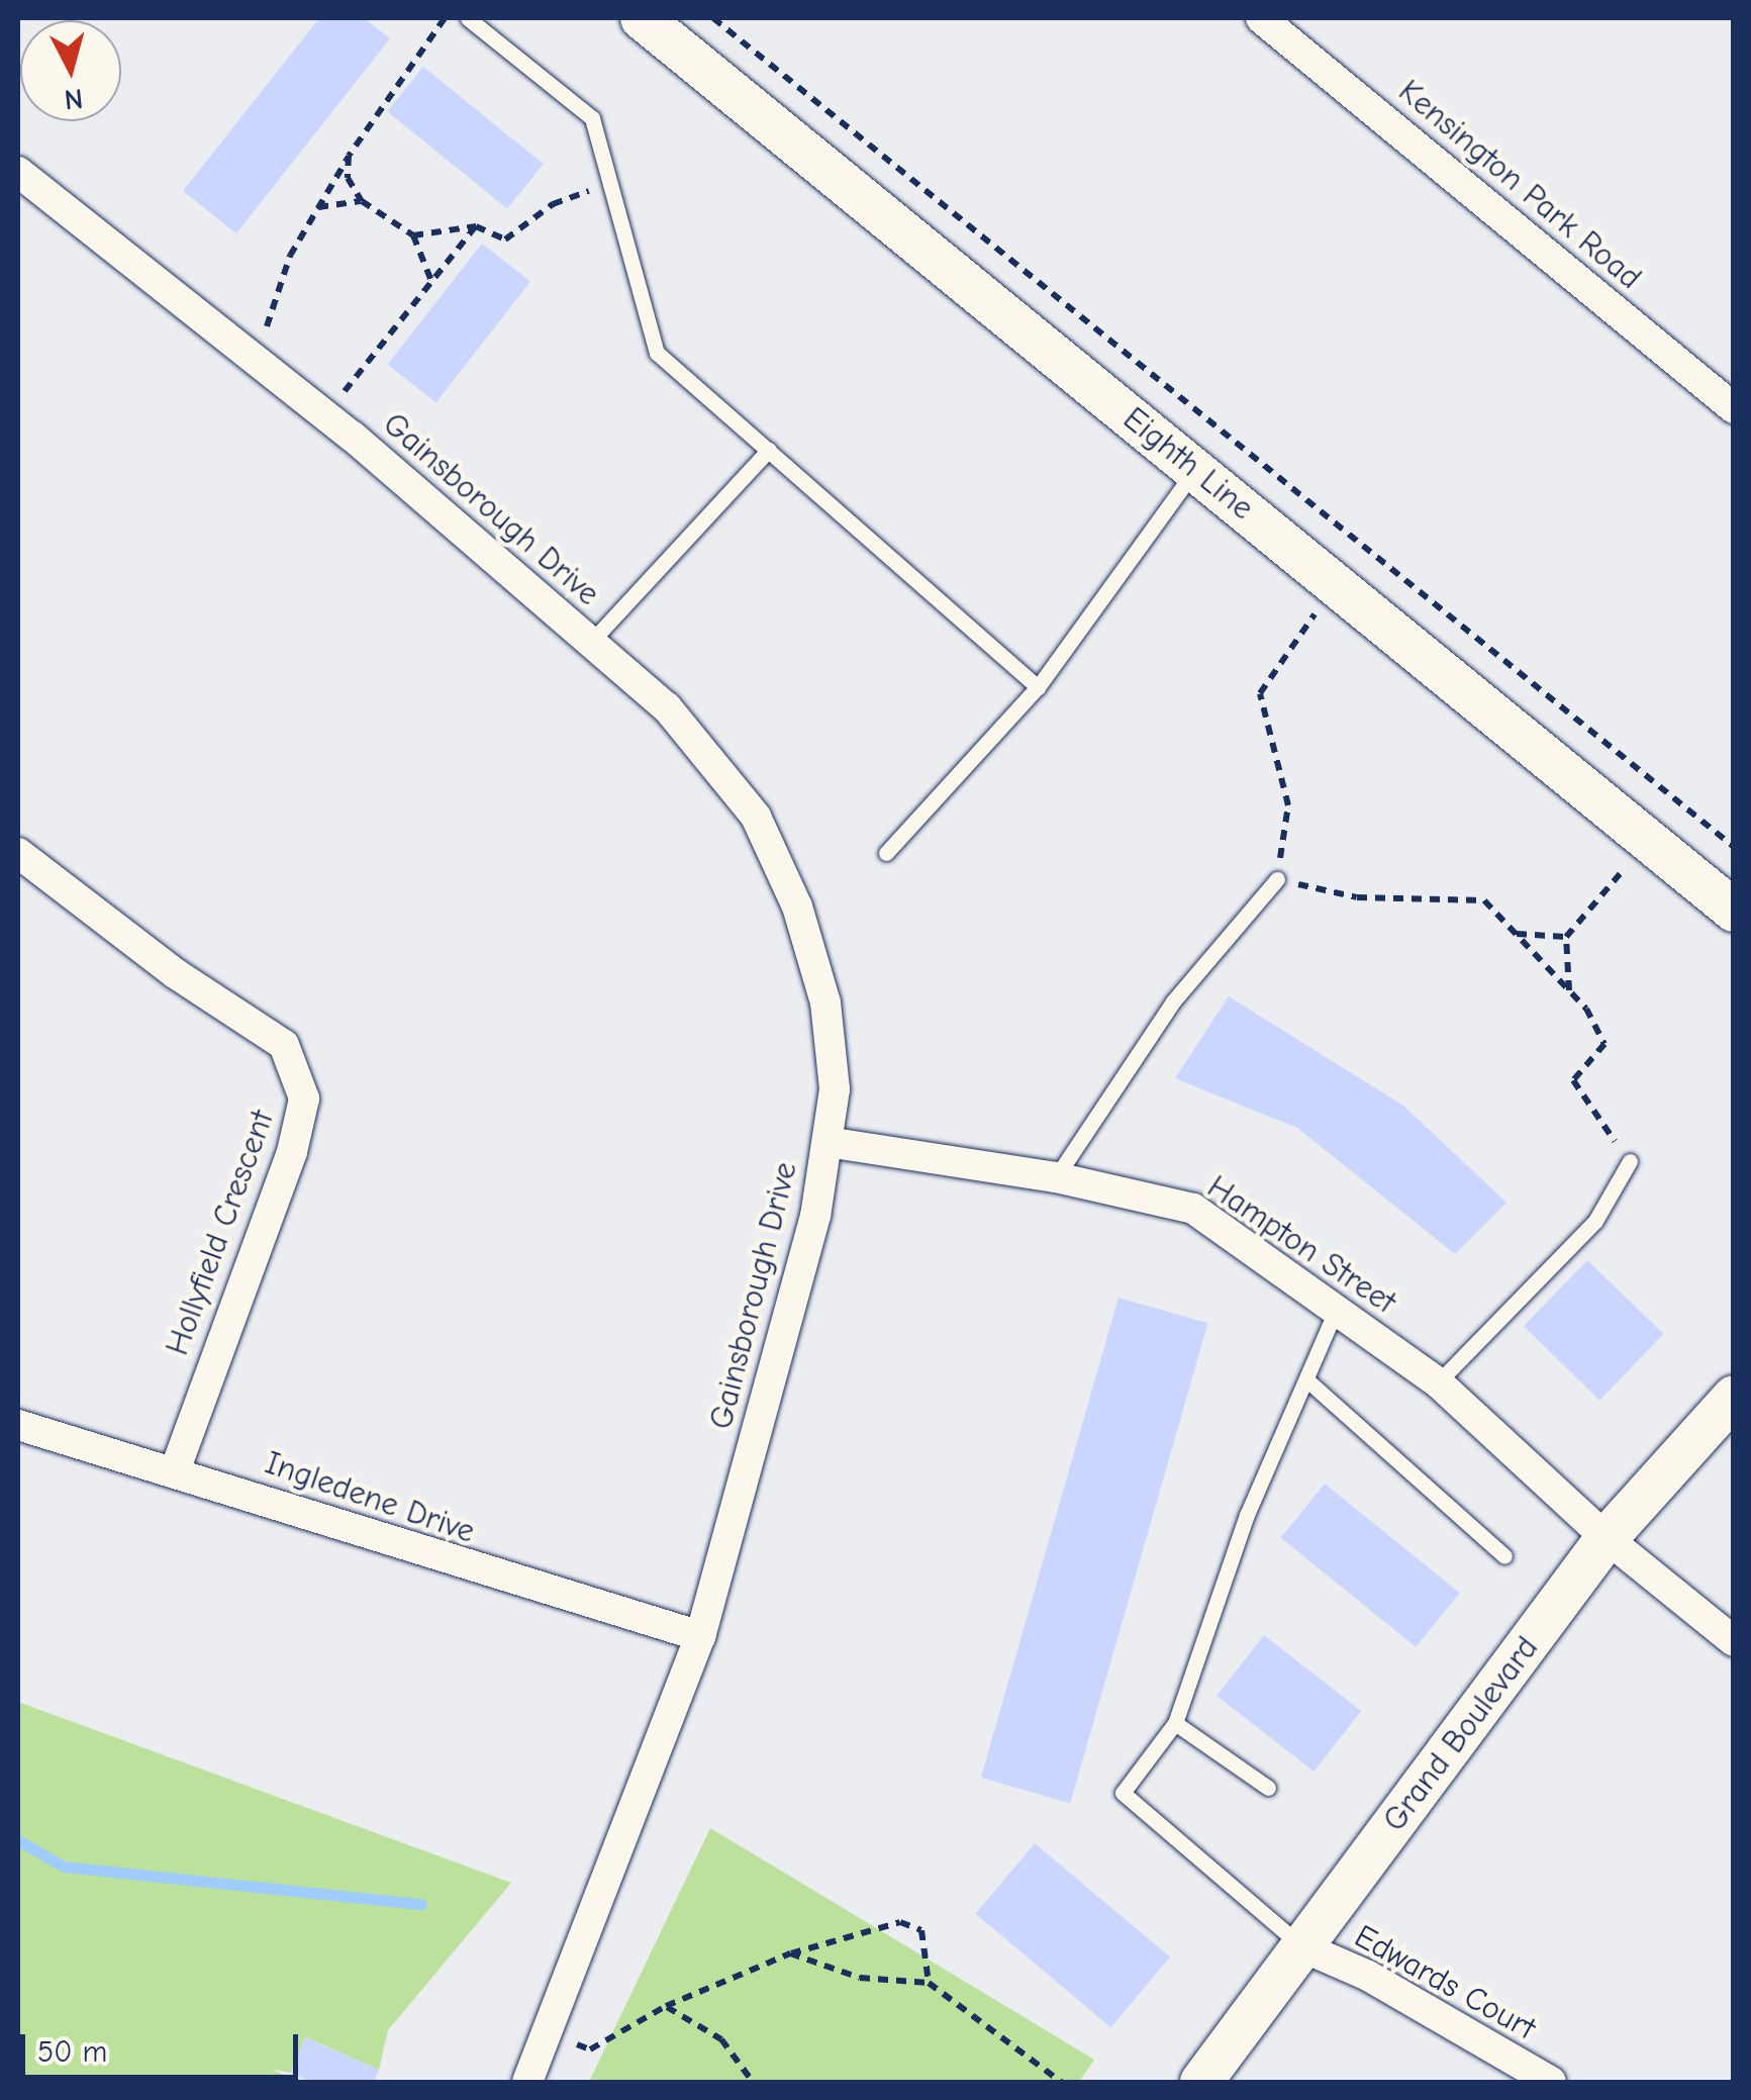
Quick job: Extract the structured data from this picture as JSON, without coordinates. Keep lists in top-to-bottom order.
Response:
{
  "streets": {
    "street": [
      "Kensington Park Road",
      "Eighth Line",
      "Gainsborough Drive",
      "Hollyfield Crescent",
      "Hampton Street",
      "Ingledene Drive",
      "Grand Boulevard",
      "Edwards Court"
    ]
  },
  "crossings": [
    ["Gainsborough Drive", "Hampton Street"],
    ["Gainsborough Drive", "Ingledene Drive"],
    ["Hollyfield Crescent", "Ingledene Drive"],
    ["Hampton Street", "Grand Boulevard"],
    ["Grand Boulevard", "Edwards Court"]
  ],
  "scale_bar": "50 m",
  "north": "bottom"
}
